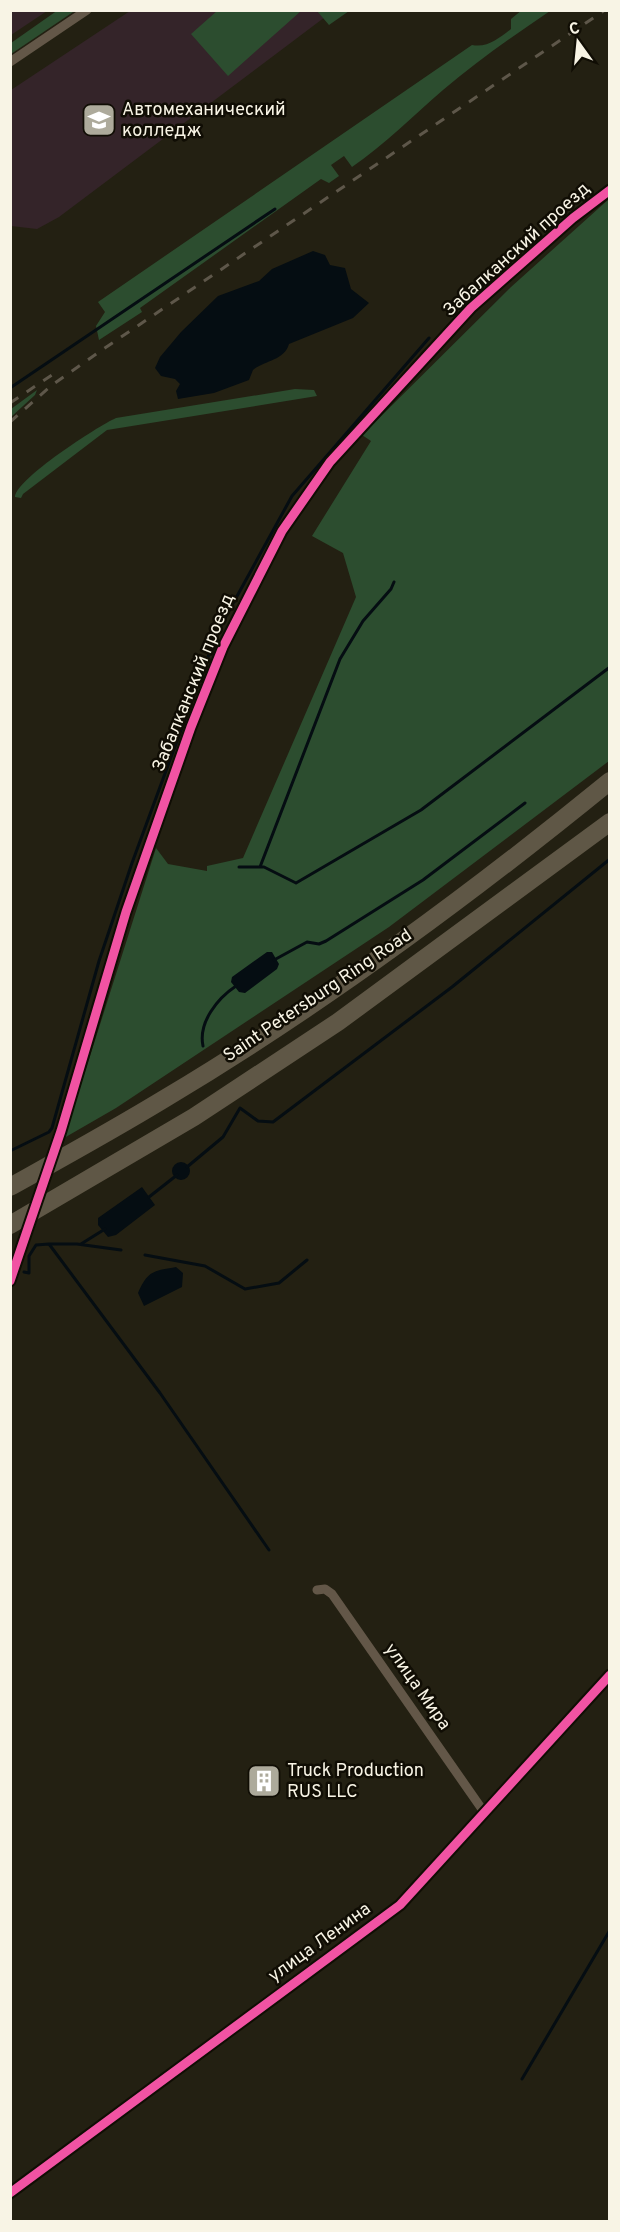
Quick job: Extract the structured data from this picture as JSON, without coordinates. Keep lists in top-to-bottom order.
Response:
{
  "streets": {
    "highway": ["Saint Petersburg Ring Road"],
    "street": ["Забалканский проезд", "улица Мира", "улица Ленина"]
  },
  "crossings": [
    ["улица Мира", "улица Ленина"]
  ],
  "places": {
    "school or university": ["Автомеханический колледж"],
    "building": ["Truck Production RUS LLC"]
  },
  "north": "top"
}
